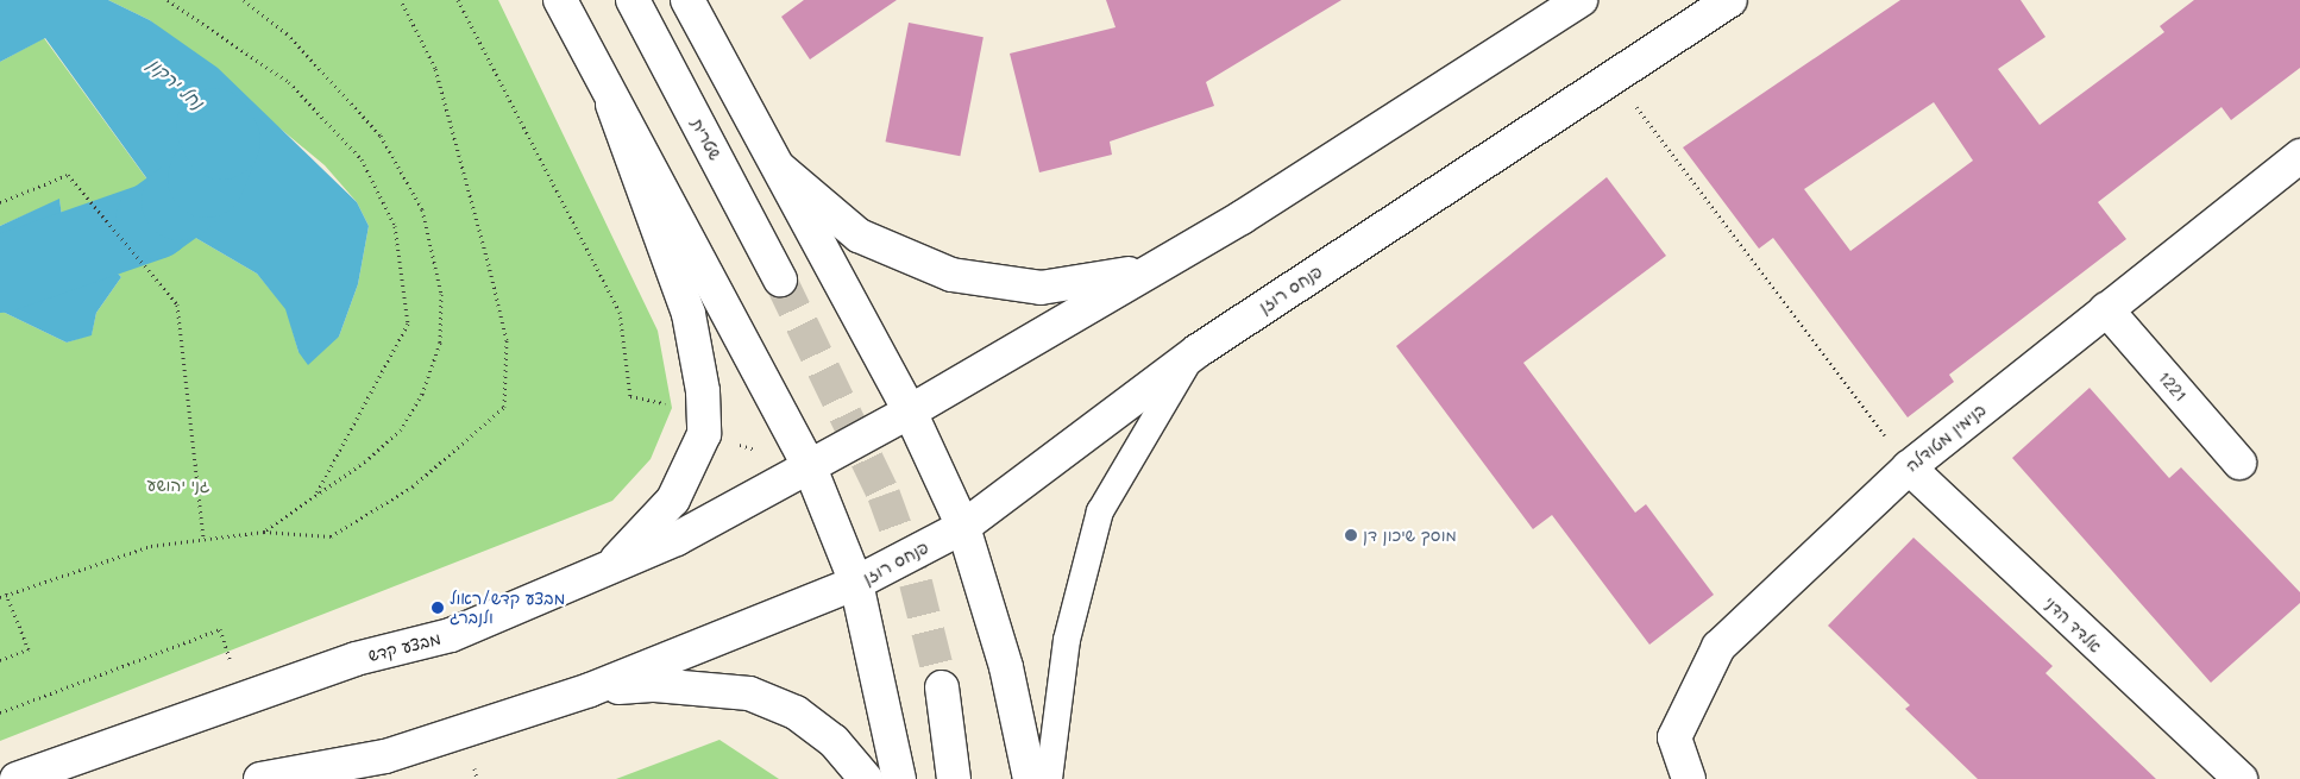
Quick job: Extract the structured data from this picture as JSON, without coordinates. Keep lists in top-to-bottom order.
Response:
{
  "streets": {
    "main road": [
      "שטרית",
      "פנחס רוזן",
      "1221",
      "בנימין מטודלה",
      "אלדד הדני",
      "מבצע קדש"
    ]
  },
  "crossings": [
    ["1221", "בנימין מטודלה"],
    ["בנימין מטודלה", "אלדד הדני"]
  ],
  "water": ["נחל ירקון"],
  "parks": ["גני יהושע"],
  "places": ["מוסך שיכון דן", "מבצע קדש/ראול ולנברג"]
}
